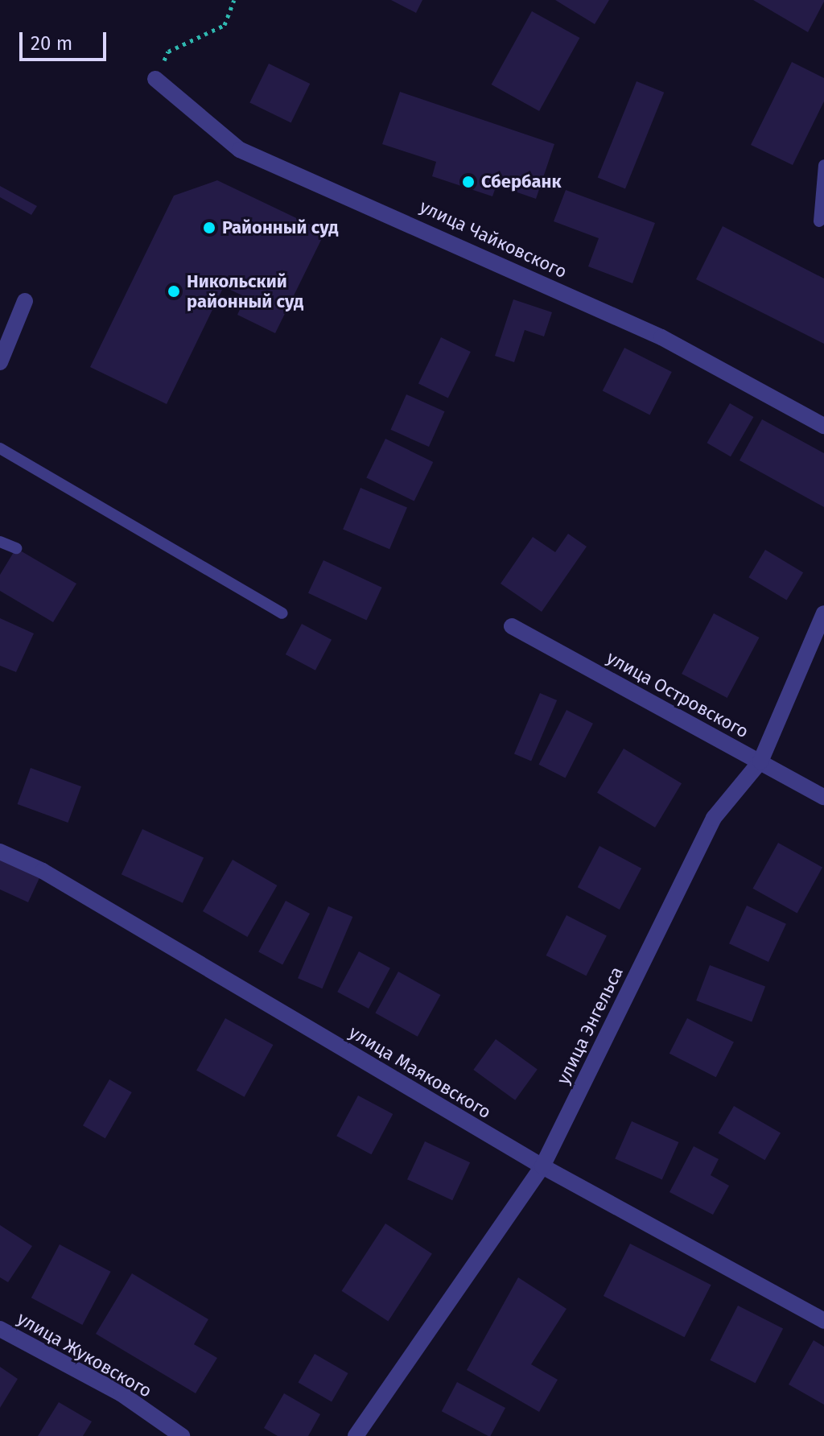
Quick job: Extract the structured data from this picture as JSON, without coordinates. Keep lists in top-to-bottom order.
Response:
{
  "streets": {
    "street": [
      "улица Чайковского",
      "улица Островского",
      "улица Энгельса",
      "улица Маяковского",
      "улица Жуковского"
    ]
  },
  "crossings": [
    ["улица Островского", "улица Энгельса"],
    ["улица Энгельса", "улица Маяковского"]
  ],
  "places": ["Сбербанк", "Районный суд", "Никольский районный суд"],
  "scale_bar": "20 m"
}
